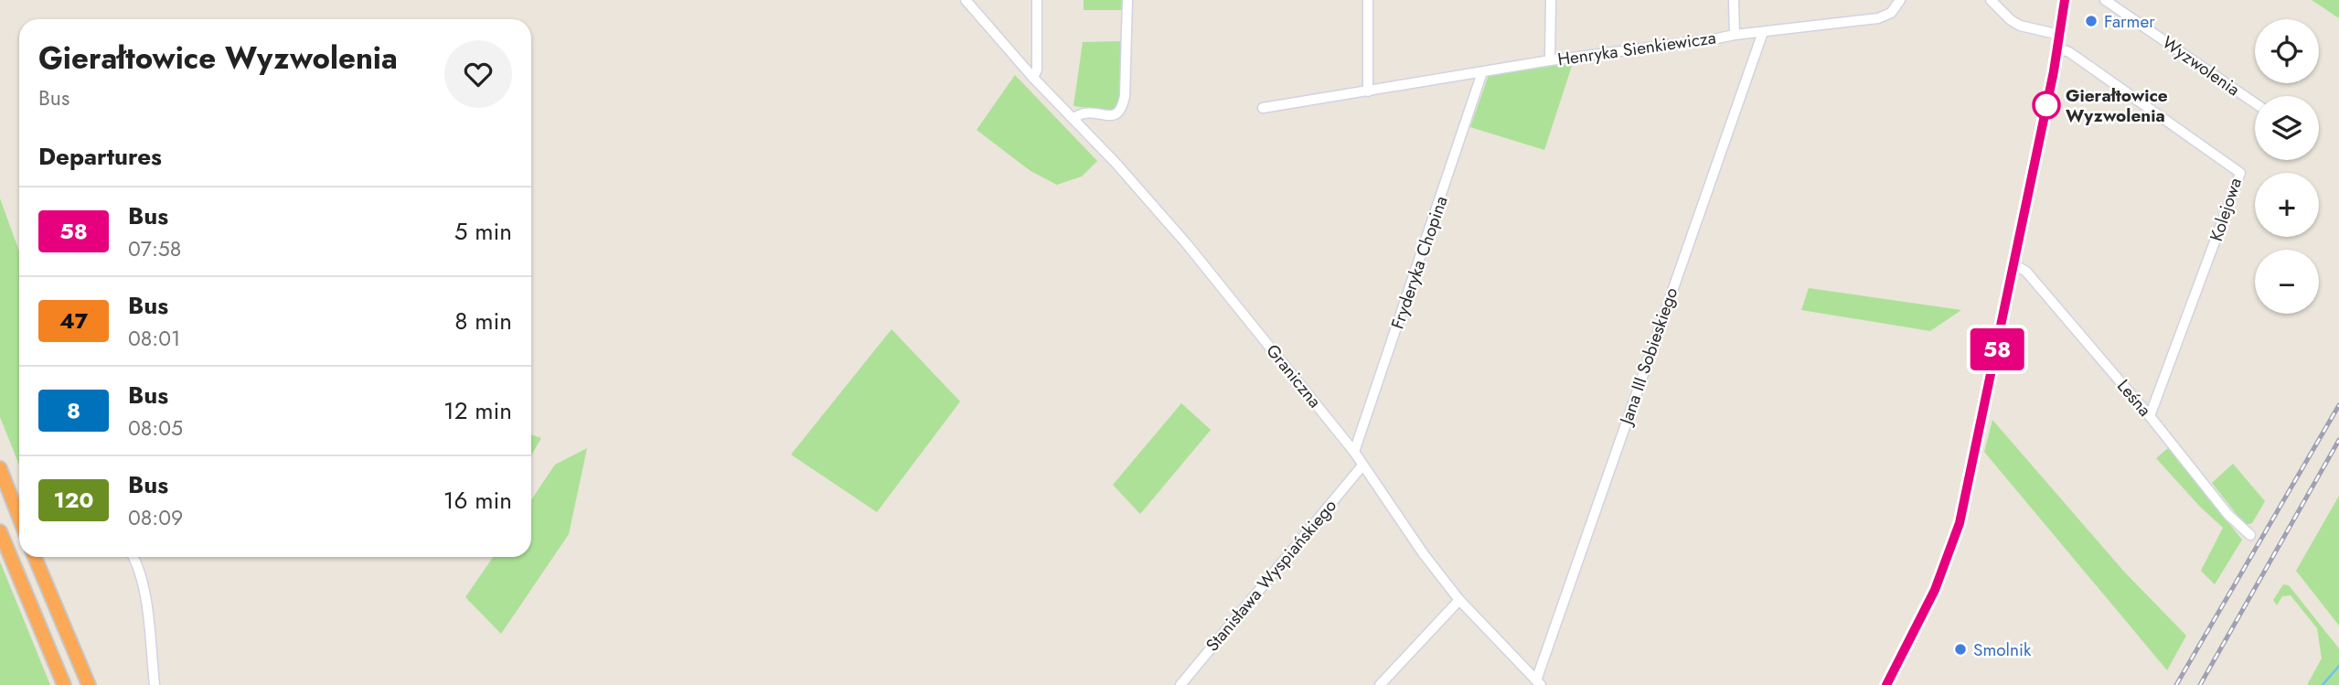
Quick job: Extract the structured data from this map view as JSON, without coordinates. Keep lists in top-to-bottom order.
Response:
{
  "streets": {
    "street": [
      "Henryka Sienkiewicza",
      "Wyzwolenia",
      "Kolejowa",
      "Fryderyka Chopina",
      "Jana III Sobieskiego",
      "Graniczna",
      "Leśna",
      "Stanisława Wyspiańskiego"
    ]
  },
  "crossings": [
    ["Henryka Sienkiewicza", "Fryderyka Chopina"],
    ["Henryka Sienkiewicza", "Jana III Sobieskiego"],
    ["Kolejowa", "Leśna"],
    ["Fryderyka Chopina", "Graniczna"],
    ["Jana III Sobieskiego", "Graniczna"],
    ["Graniczna", "Stanisława Wyspiańskiego"]
  ],
  "places": ["Farmer", "Gierałtowice Wyzwolenia", "Smolnik"],
  "lines": ["bus line 58"],
  "page": {
    "on_map": "58",
    "map_buttons": ["+", "−"],
    "heading": [
      ["Gierałtowice Wyzwolenia", "Bus"],
      "Departures"
    ],
    "list": [
      {
        "mark": "58",
        "name": "Bus",
        "note": "07:58",
        "value": "5 min"
      },
      {
        "mark": "47",
        "name": "Bus",
        "note": "08:01",
        "value": "8 min"
      },
      {
        "mark": "8",
        "name": "Bus",
        "note": "08:05",
        "value": "12 min"
      },
      {
        "mark": "120",
        "name": "Bus",
        "note": "08:09",
        "value": "16 min"
      }
    ]
  }
}
